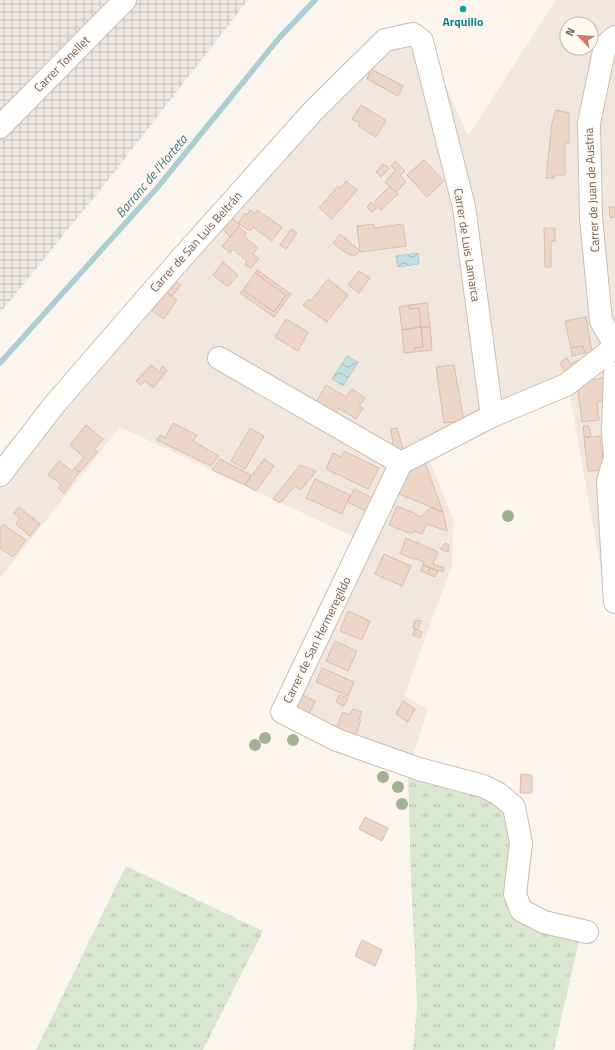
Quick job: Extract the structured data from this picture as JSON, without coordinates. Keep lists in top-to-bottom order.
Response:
{
  "streets": {
    "street": [
      "Carrer Tonellet",
      "Carrer de Juan de Austria",
      "Carrer de San Luis Beltrán",
      "Carrer de Luis Lamarca",
      "Carrer de San Hermeregildo"
    ]
  },
  "crossings": [
    ["Carrer de San Luis Beltrán", "Carrer de Luis Lamarca"]
  ],
  "water": ["Barranc de l'Horteta"],
  "places": ["Arquillo"],
  "north": "top left"
}
